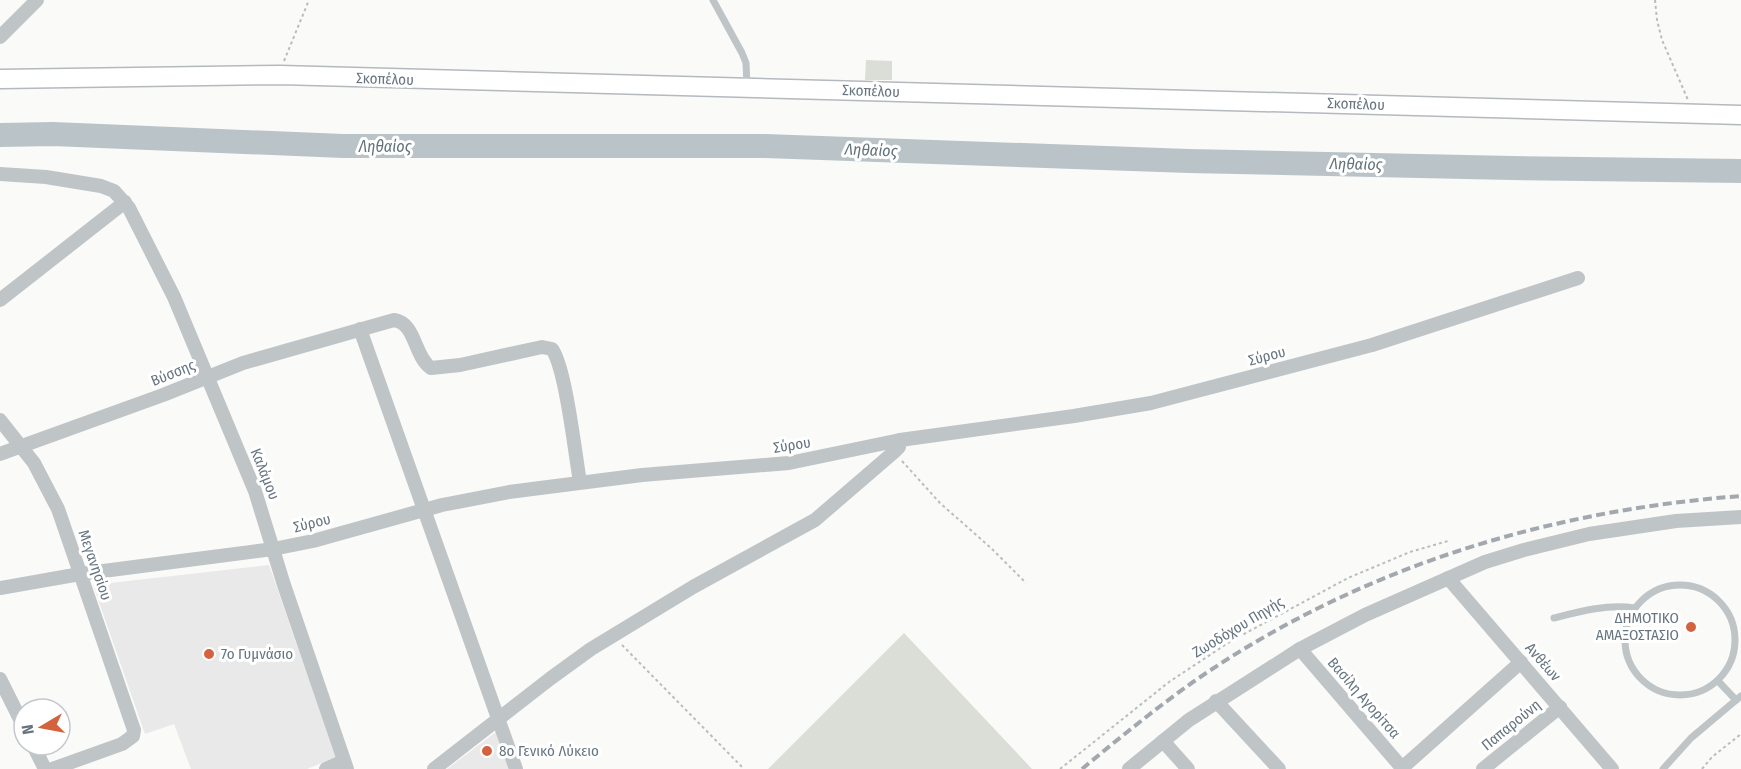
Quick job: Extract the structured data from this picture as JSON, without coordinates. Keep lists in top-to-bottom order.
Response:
{
  "streets": {
    "main road": ["Σκοπέλου"],
    "street": [
      "Σύρου",
      "Βύσσης",
      "Καλάμου",
      "Μεγανησίου",
      "Ανθέων",
      "Βασίλη Αγορίτσα",
      "Παπαρούνη"
    ],
    "path": ["Ζωοδόχου Πηγής"]
  },
  "crossings": [
    ["Σύρου", "Βύσσης"],
    ["Σύρου", "Καλάμου"],
    ["Σύρου", "Μεγανησίου"],
    ["Βύσσης", "Καλάμου"],
    ["Βύσσης", "Μεγανησίου"],
    ["Ανθέων", "Παπαρούνη"]
  ],
  "water": ["Ληθαίος"],
  "places": ["ΔΗΜΟΤΙΚΟ ΑΜΑΞΟΣΤΑΣΙΟ", "7ο Γυμνάσιο", "8ο Γενικό Λύκειο"],
  "north": "left"
}
